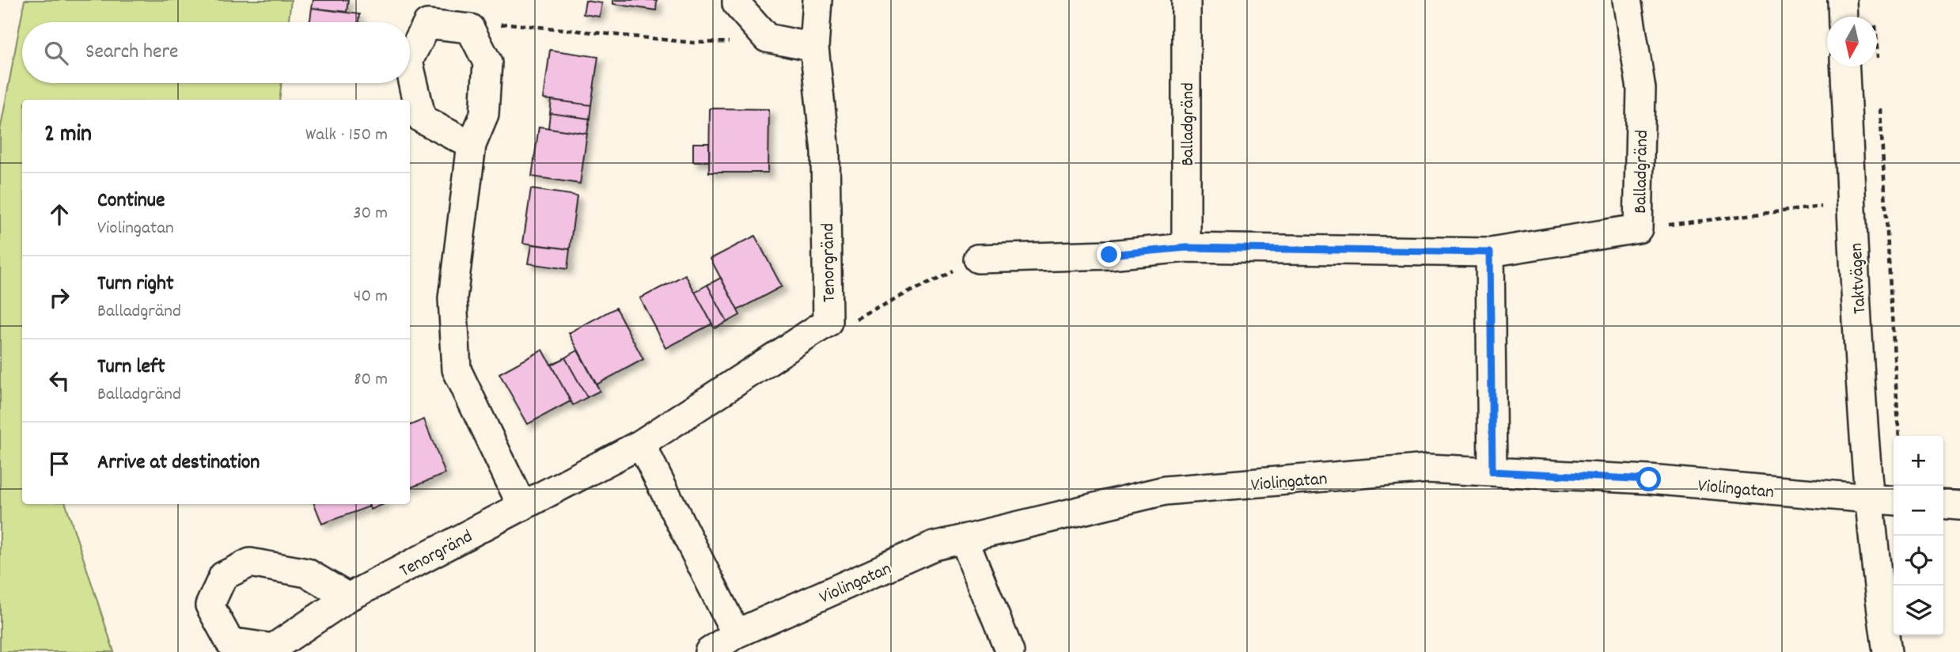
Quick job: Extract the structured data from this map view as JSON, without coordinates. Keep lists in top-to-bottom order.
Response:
{
  "streets": {
    "street": [
      "Balladgränd",
      "Tenorgränd",
      "Taktvägen",
      "Violingatan"
    ]
  },
  "crossings": [
    ["Taktvägen", "Violingatan"]
  ],
  "north": "bottom",
  "page": {
    "search": "Search here",
    "heading": ["2 min", "Walk · 150 m"],
    "list": [
      ["Continue", "Violingatan", "30 m"],
      ["Turn right", "Balladgränd", "40 m"],
      ["Turn left", "Balladgränd", "80 m"],
      "Arrive at destination"
    ],
    "map_buttons": ["+", "−"]
  }
}
